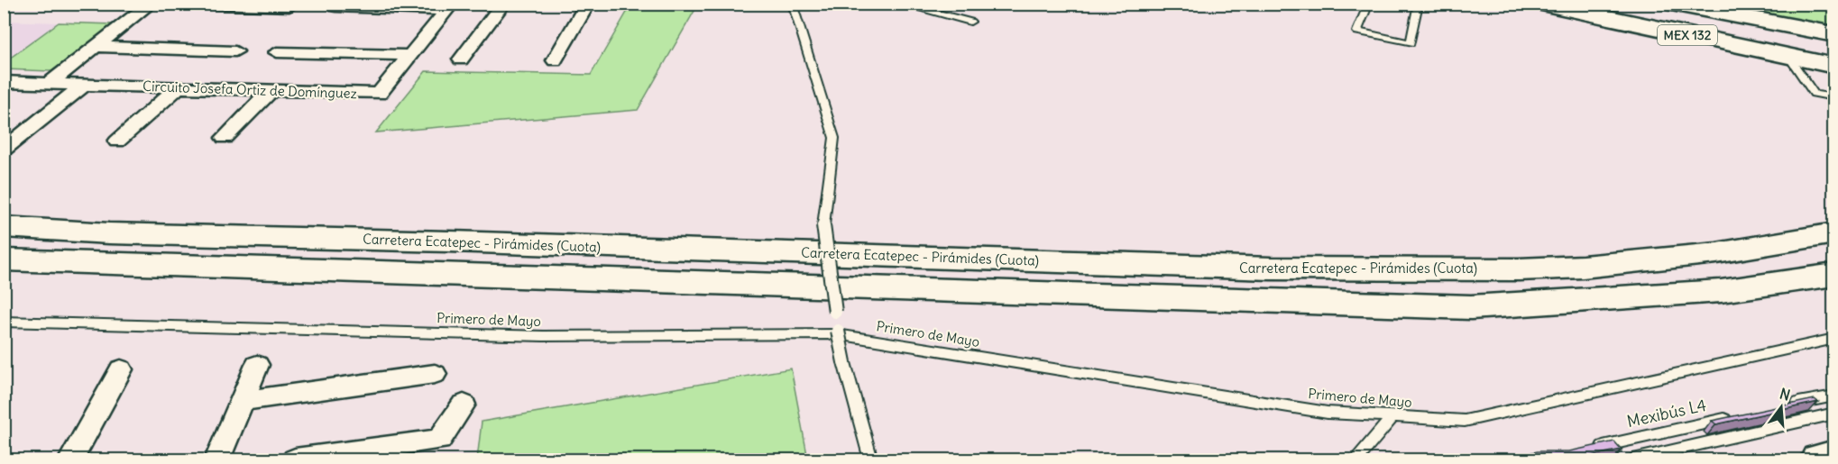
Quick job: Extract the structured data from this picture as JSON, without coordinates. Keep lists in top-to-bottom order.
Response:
{
  "streets": {
    "main road": ["MEX 132", "Carretera Ecatepec - Pirámides (Cuota)"],
    "street": ["Circuito Josefa Ortiz de Domínguez"],
    "lane": ["Primero de Mayo", "Mexibús L4"]
  },
  "north": "top"
}
